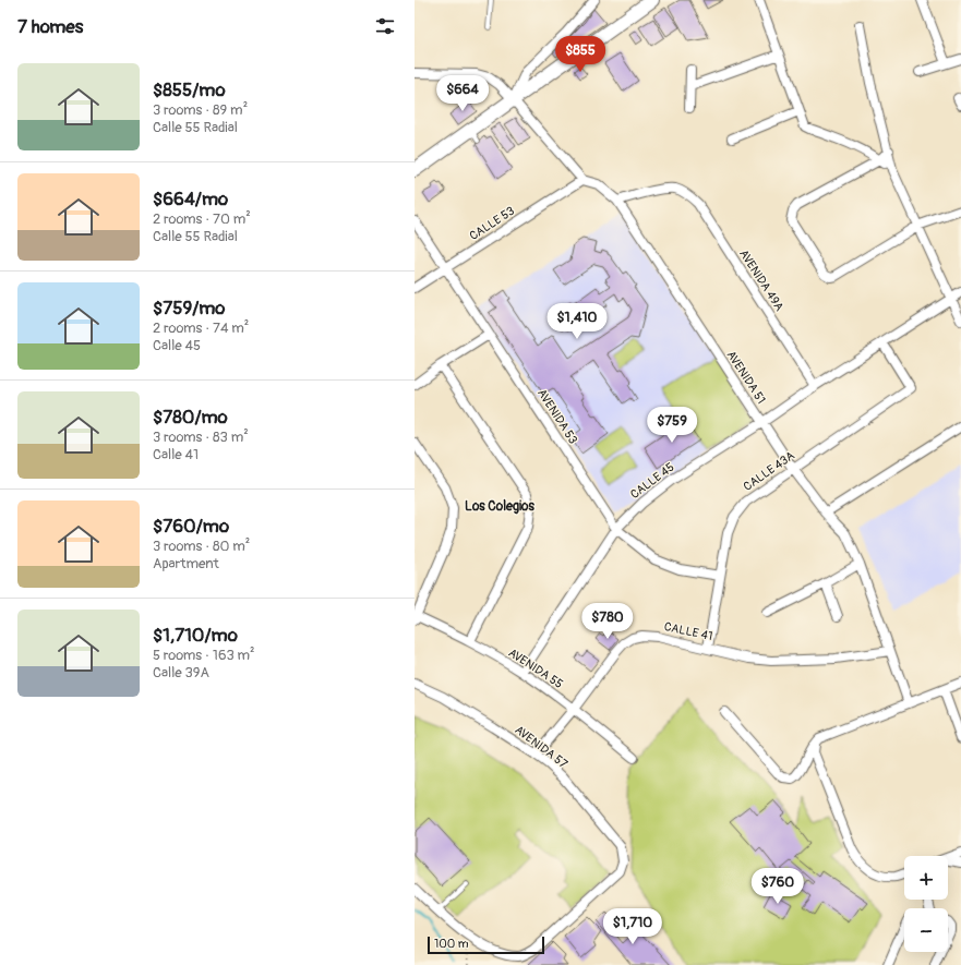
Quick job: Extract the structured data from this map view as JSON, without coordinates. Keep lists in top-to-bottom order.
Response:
{
  "streets": {
    "street": [
      "CALLE 53",
      "AVENIDA 49A",
      "AVENIDA 51",
      "AVENIDA 53",
      "CALLE 43A",
      "CALLE 45",
      "CALLE 41",
      "AVENIDA 55",
      "AVENIDA 57"
    ]
  },
  "crossings": [
    ["CALLE 53", "AVENIDA 51"],
    ["CALLE 53", "AVENIDA 53"],
    ["AVENIDA 49A", "AVENIDA 51"],
    ["AVENIDA 49A", "CALLE 45"],
    ["AVENIDA 51", "CALLE 43A"],
    ["AVENIDA 51", "CALLE 45"],
    ["AVENIDA 51", "CALLE 41"],
    ["AVENIDA 53", "CALLE 43A"],
    ["AVENIDA 53", "CALLE 45"],
    ["CALLE 43A", "CALLE 45"],
    ["CALLE 43A", "CALLE 41"],
    ["CALLE 45", "AVENIDA 55"],
    ["CALLE 41", "AVENIDA 55"],
    ["CALLE 41", "AVENIDA 57"]
  ],
  "districts": ["Los Colegios"],
  "scale_bar": "100 m",
  "page": {
    "heading": "7 homes",
    "price": [
      "$855",
      "$664",
      "$1,410",
      "$759",
      "$780",
      "$760",
      "$1,710"
    ],
    "list": [
      {
        "name": "$855/mo",
        "note": "3 rooms · 89 m² · Calle 55 Radial"
      },
      {
        "name": "$664/mo",
        "note": "2 rooms · 70 m² · Calle 55 Radial"
      },
      {
        "name": "$759/mo",
        "note": "2 rooms · 74 m² · Calle 45"
      },
      {
        "name": "$780/mo",
        "note": "3 rooms · 83 m² · Calle 41"
      },
      {
        "name": "$760/mo",
        "note": "3 rooms · 80 m² · Apartment"
      },
      {
        "name": "$1,710/mo",
        "note": "5 rooms · 163 m² · Calle 39A"
      }
    ],
    "map_buttons": ["+", "−"],
    "scale": "100 m"
  }
}
